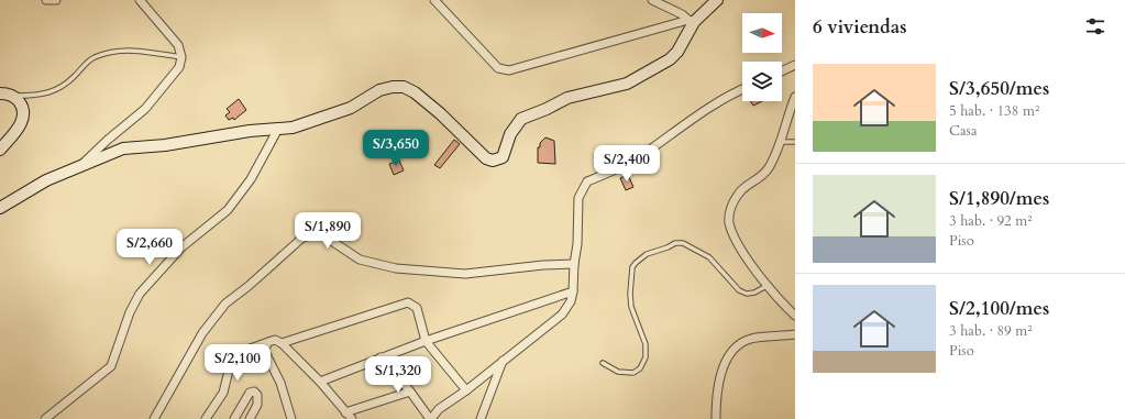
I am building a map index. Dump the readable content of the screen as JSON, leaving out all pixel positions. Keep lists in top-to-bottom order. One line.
{"north":"right","page":{"heading":"6 viviendas","list":[{"name":"S/3,650/mes","note":"5 hab. · 138 m² · Casa"},{"name":"S/1,890/mes","note":"3 hab. · 92 m² · Piso"},{"name":"S/2,100/mes","note":"3 hab. · 89 m² · Piso"}],"price":["S/3,650","S/2,400","S/1,890","S/2,660","S/2,100","S/1,320"]}}
